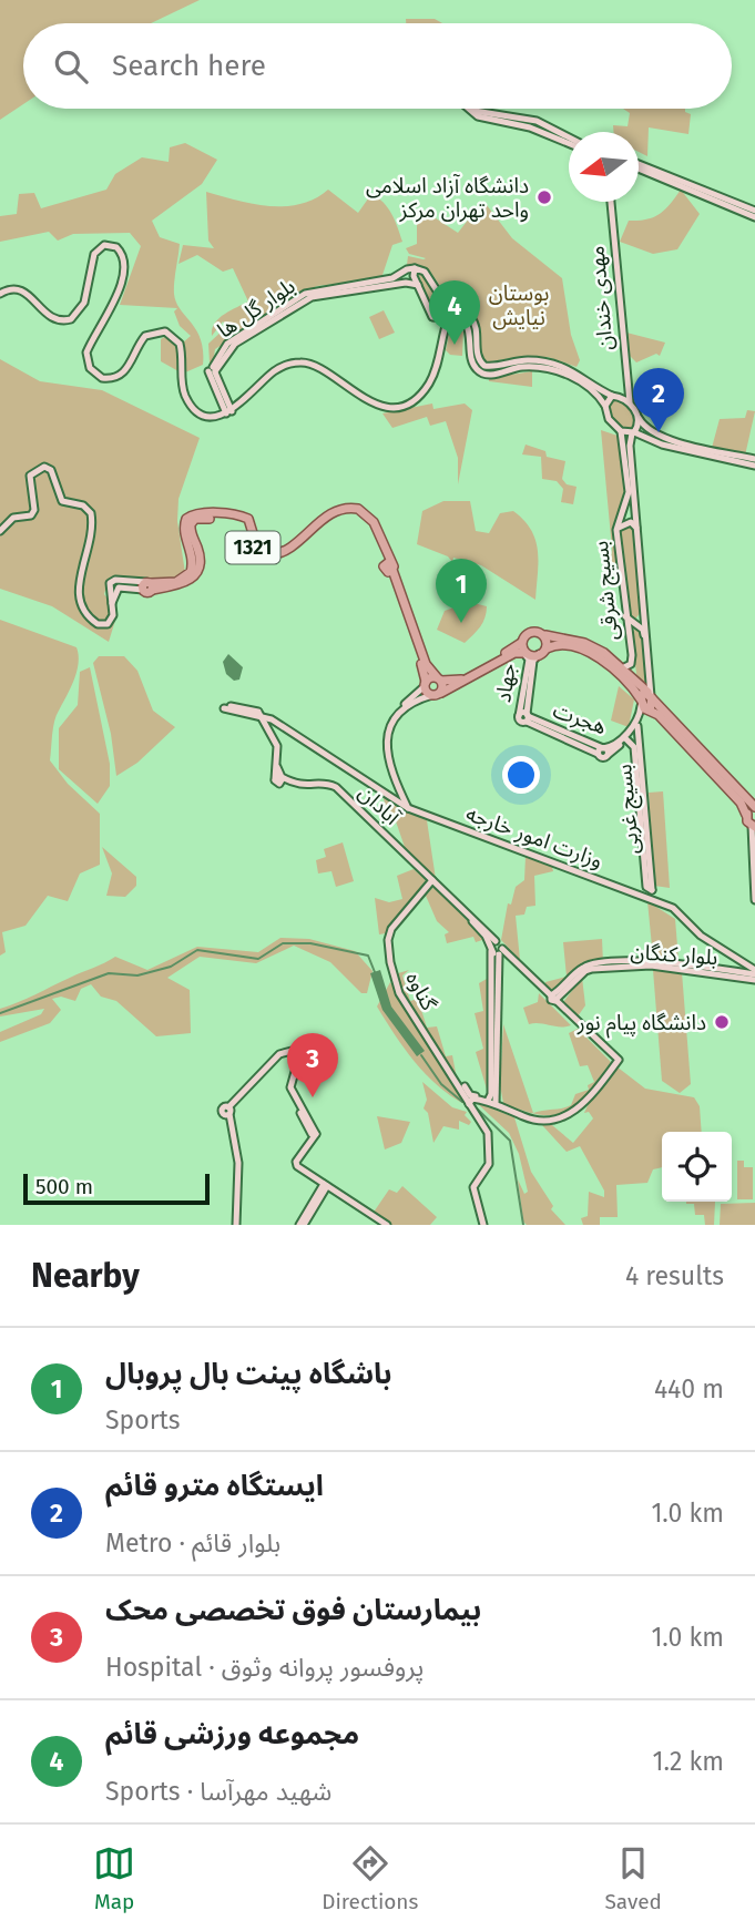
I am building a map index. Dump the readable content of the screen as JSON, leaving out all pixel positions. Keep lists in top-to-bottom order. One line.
{"streets":{"main road":["مهدی خندان","بلوار گل ها","1321","بسیج شرقی","جهاد","هجرت","آبادان","بسیج غربی","وزارت امور خارجه","بلوار کنگان","گناوه"]},"crossings":[["مهدی خندان","بسیج شرقی"],["بسیج شرقی","جهاد"],["بسیج شرقی","هجرت"],["جهاد","هجرت"],["هجرت","بسیج غربی"],["آبادان","وزارت امور خارجه"],["آبادان","گناوه"],["وزارت امور خارجه","بلوار کنگان"]],"parks":["بوستان نیایش"],"places":["دانشگاه آزاد اسلامی واحد تهران مرکز","دانشگاه پیام نور"],"scale_bar":"500 m","north":"left","page":{"search":"Search here","pins":["4","2","1","3"],"scale":"500 m","heading":["Nearby","4 results"],"list":[{"mark":"1","name":"باشگاه پینت بال پروبال","note":"Sports","value":"440 m"},{"mark":"2","name":"ایستگاه مترو قائم","note":"Metro · بلوار قائم","value":"1.0 km"},{"mark":"3","name":"بیمارستان فوق تخصصی محک","note":"Hospital · پروفسور پروانه وثوق","value":"1.0 km"},{"mark":"4","name":"مجموعه ورزشی قائم","note":"Sports · شهید مهرآسا","value":"1.2 km"}],"nav":["Map","Directions","Saved"]}}
